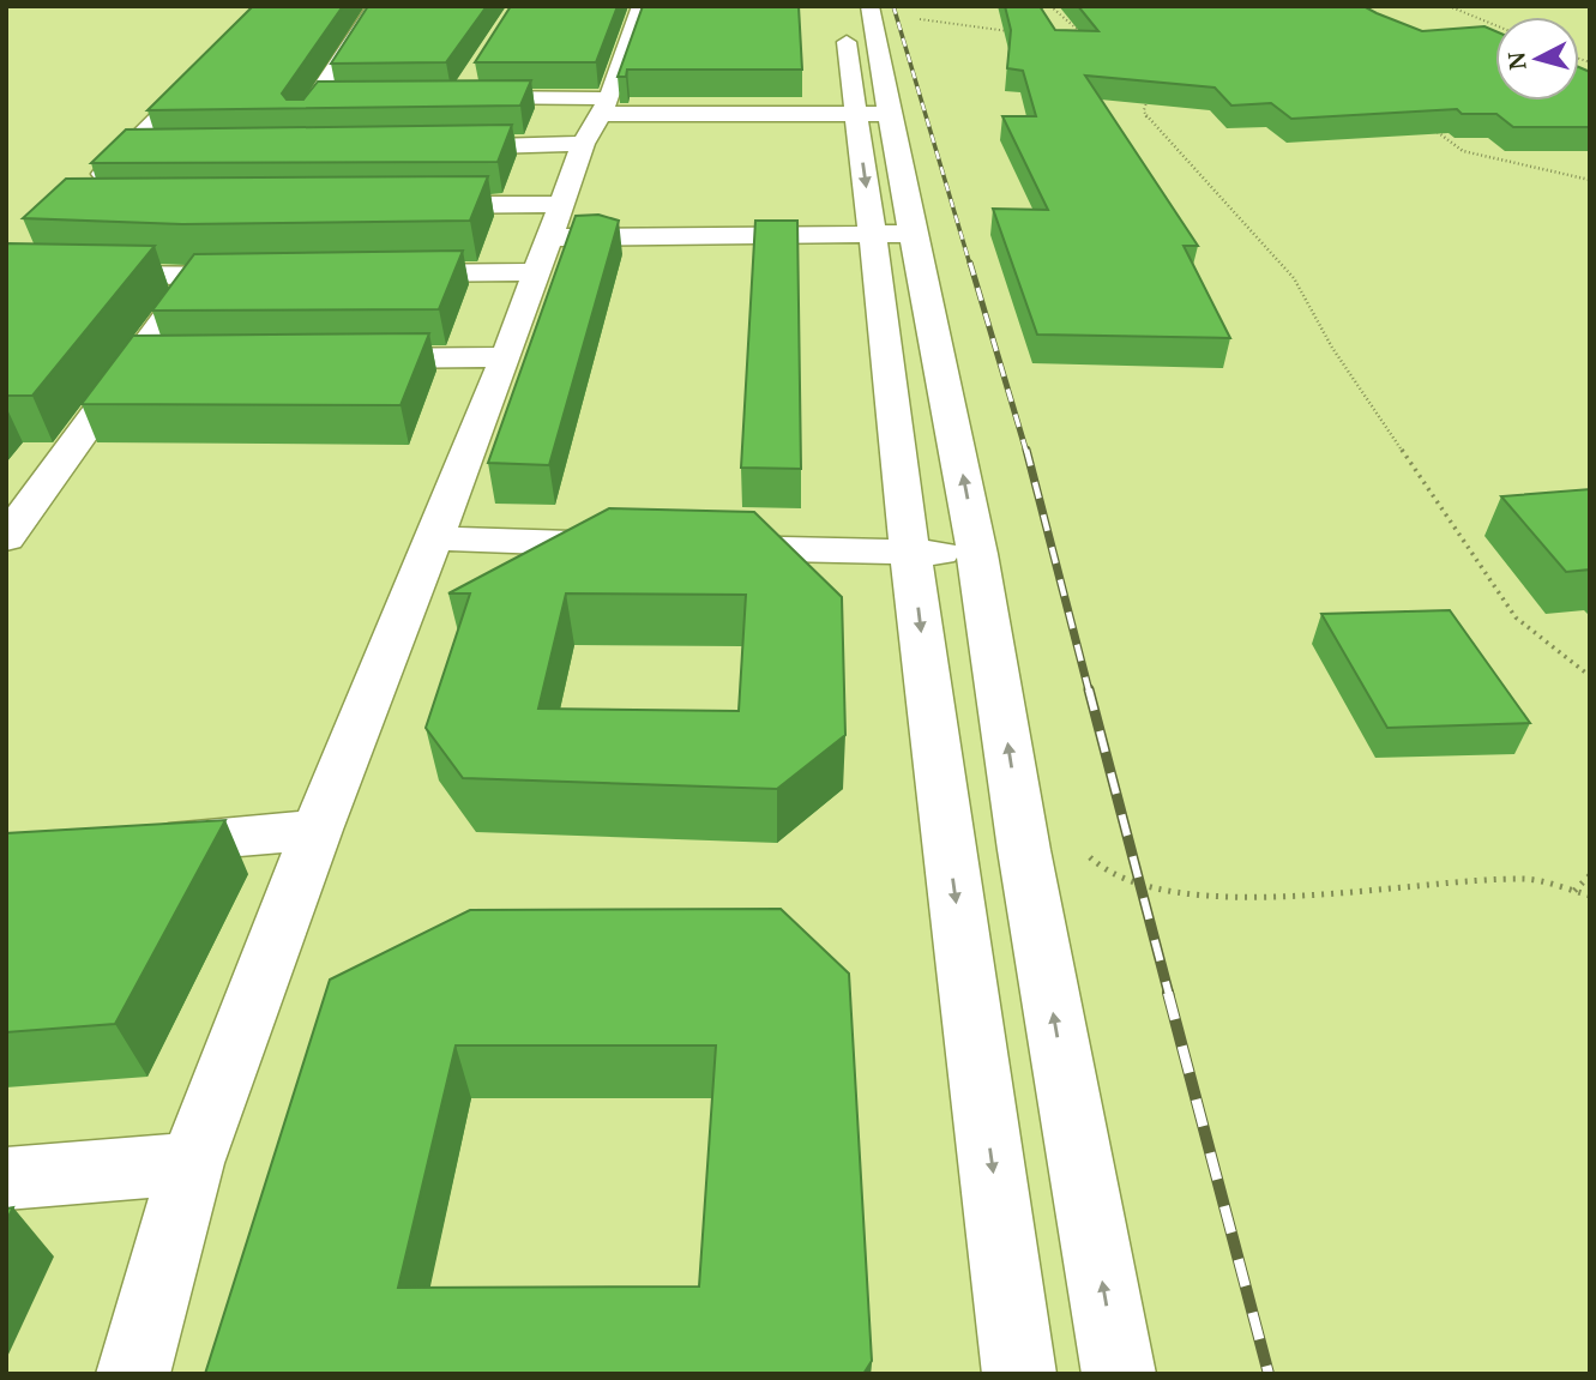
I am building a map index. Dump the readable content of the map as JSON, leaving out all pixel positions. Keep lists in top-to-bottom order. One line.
{"north":"left"}
